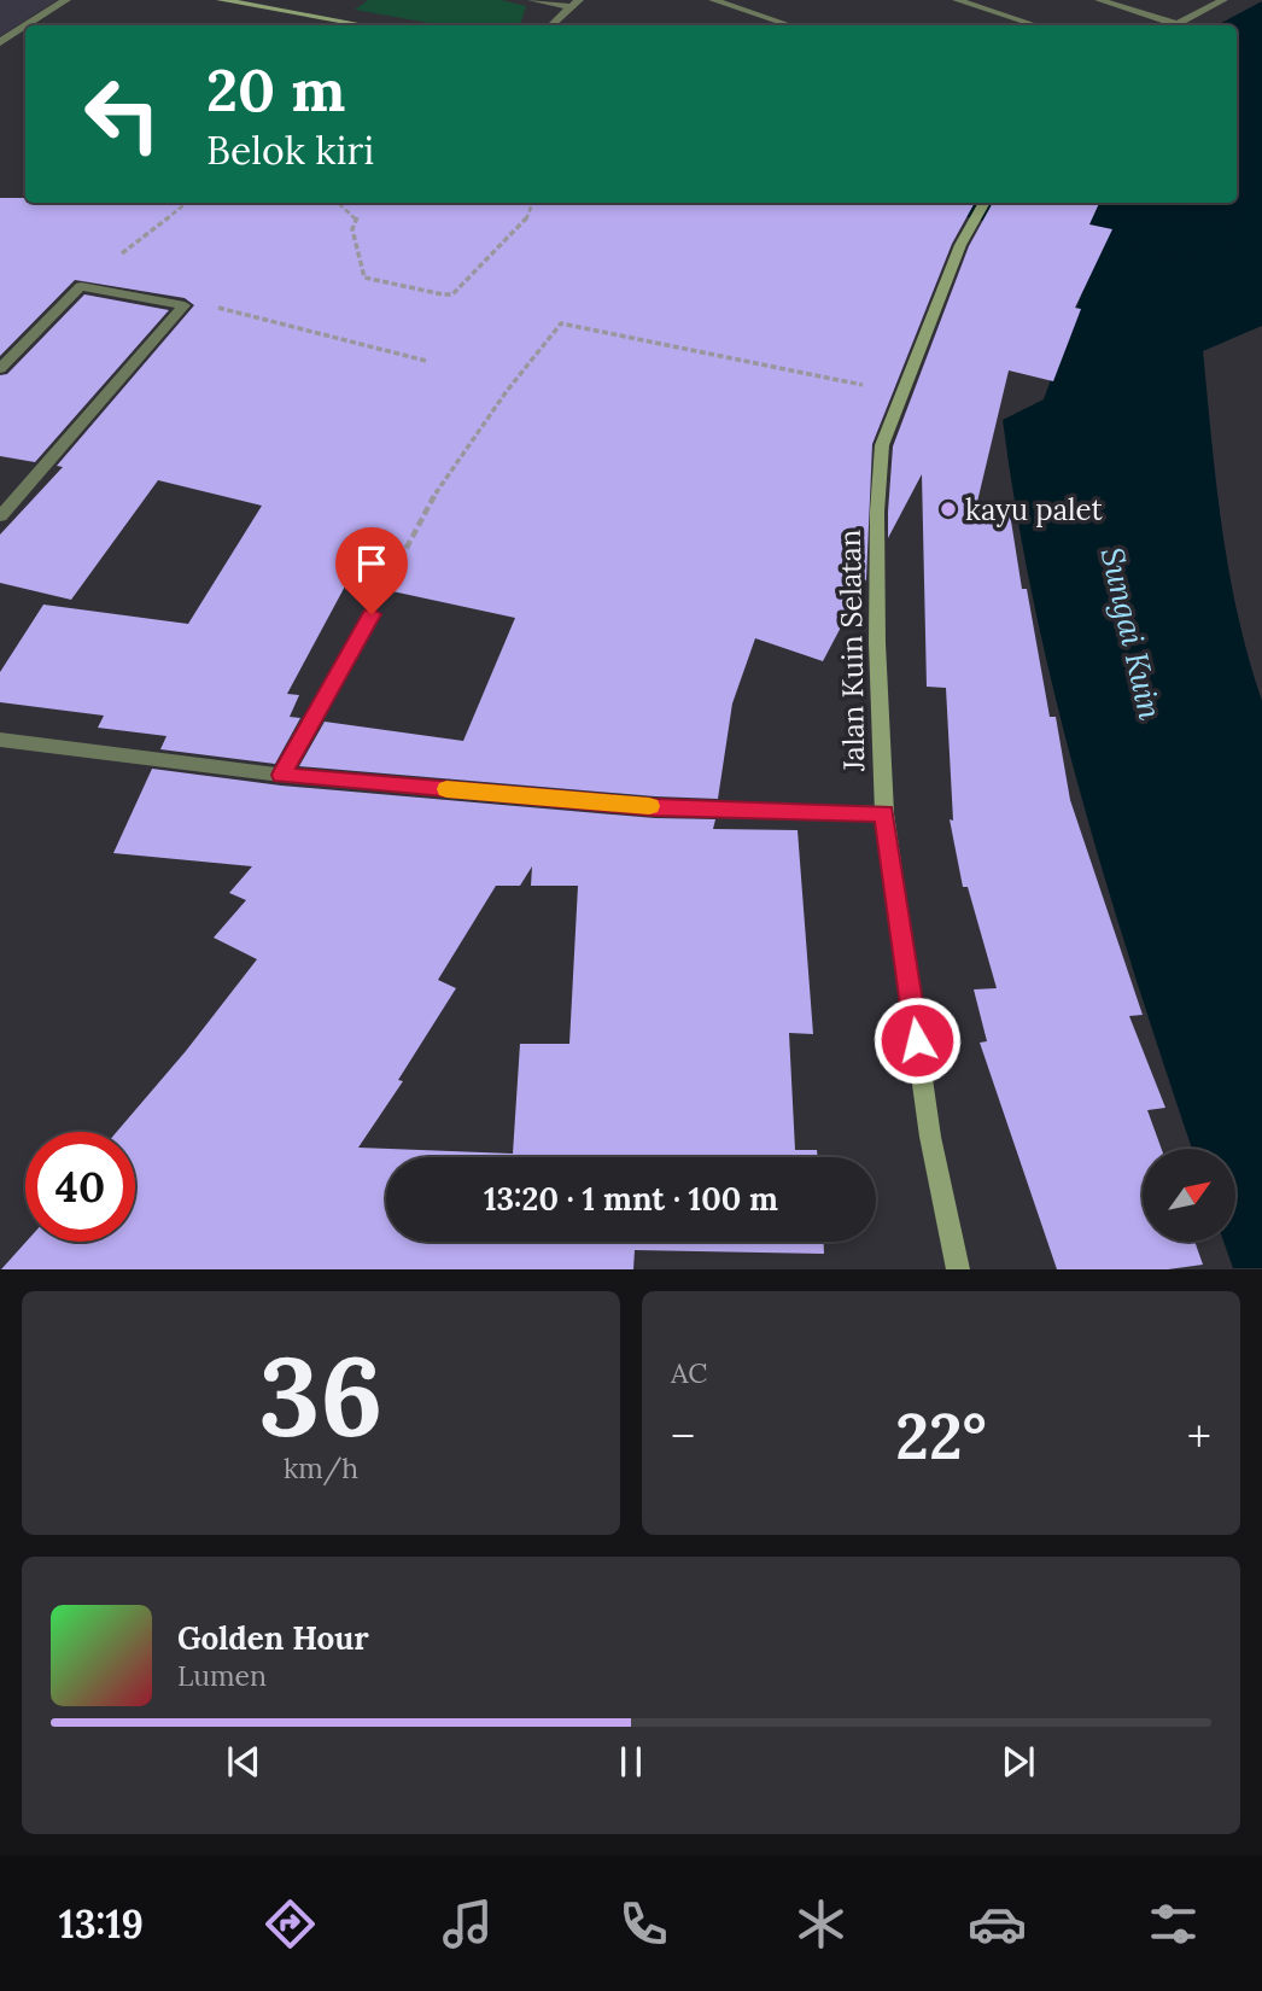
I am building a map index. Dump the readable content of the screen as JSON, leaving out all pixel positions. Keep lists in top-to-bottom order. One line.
{"streets":{"street":["Jalan Kuin Selatan"]},"water":["Sungai Kuin"],"places":["kayu palet"],"north":"top right","page":{"turn":["20 m","Belok kiri"],"limit":"40","trip":"13:20 · 1 mnt · 100 m","tile":[["36","km/h"],"AC"],"heat":["−","22°","+"],"song":["Golden Hour","Lumen"],"tabs":"13:19"}}
